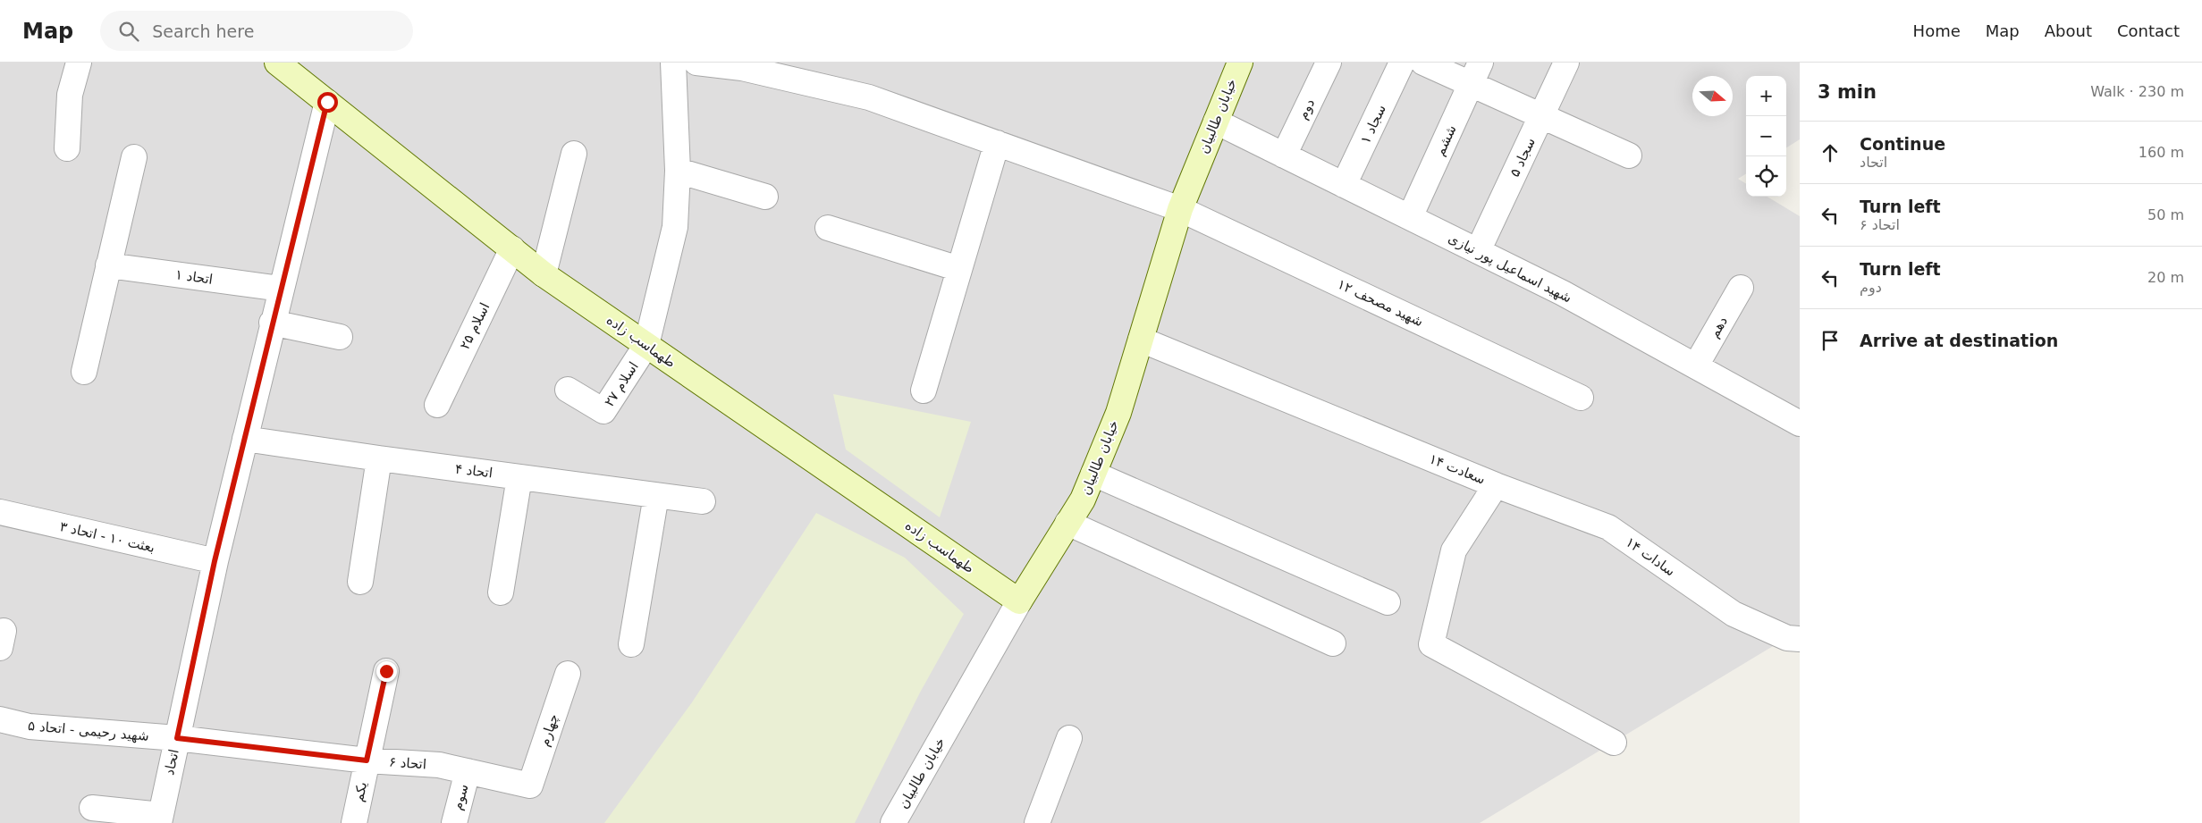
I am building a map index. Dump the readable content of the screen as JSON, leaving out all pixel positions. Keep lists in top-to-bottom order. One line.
{"streets":{"main road":["خیابان طالبیان","طهماسب زاده"],"street":["دوم","سجاد ۱","ششم","سجاد ۵","شهید اسماعیل پور نیازی","اتحاد ۱","شهید مصحف ۱۲","اسلام ۲۵","دهم","اسلام ۲۷","سعادت ۱۴","اتحاد ۴","بعثت ۱۰ - اتحاد ۳","سادات ۱۴","چهارم","شهید رحیمی - اتحاد ۵","اتحاد","اتحاد ۶","یکم","سوم"]},"crossings":[["دوم","شهید اسماعیل پور نیازی"],["خیابان طالبیان","شهید اسماعیل پور نیازی"],["خیابان طالبیان","شهید مصحف ۱۲"],["خیابان طالبیان","طهماسب زاده"],["خیابان طالبیان","سعادت ۱۴"],["سجاد ۱","شهید اسماعیل پور نیازی"],["ششم","شهید اسماعیل پور نیازی"],["سجاد ۵","شهید اسماعیل پور نیازی"],["شهید اسماعیل پور نیازی","دهم"],["اتحاد ۱","اتحاد"],["اسلام ۲۵","طهماسب زاده"],["طهماسب زاده","اسلام ۲۷"],["طهماسب زاده","اتحاد"],["سعادت ۱۴","سادات ۱۴"],["اتحاد ۴","اتحاد"],["بعثت ۱۰ - اتحاد ۳","اتحاد"],["چهارم","اتحاد ۶"],["شهید رحیمی - اتحاد ۵","اتحاد"],["شهید رحیمی - اتحاد ۵","اتحاد ۶"],["اتحاد","اتحاد ۶"],["اتحاد ۶","یکم"],["اتحاد ۶","سوم"]],"north":"right","page":{"header":"Map","search":"Search here","nav":["Home","Map","About","Contact"],"heading":["3 min","Walk · 230 m"],"map_buttons":["+","−"],"list":[["Continue","اتحاد","160 m"],["Turn left","اتحاد ۶","50 m"],["Turn left","دوم","20 m"],"Arrive at destination"]}}
